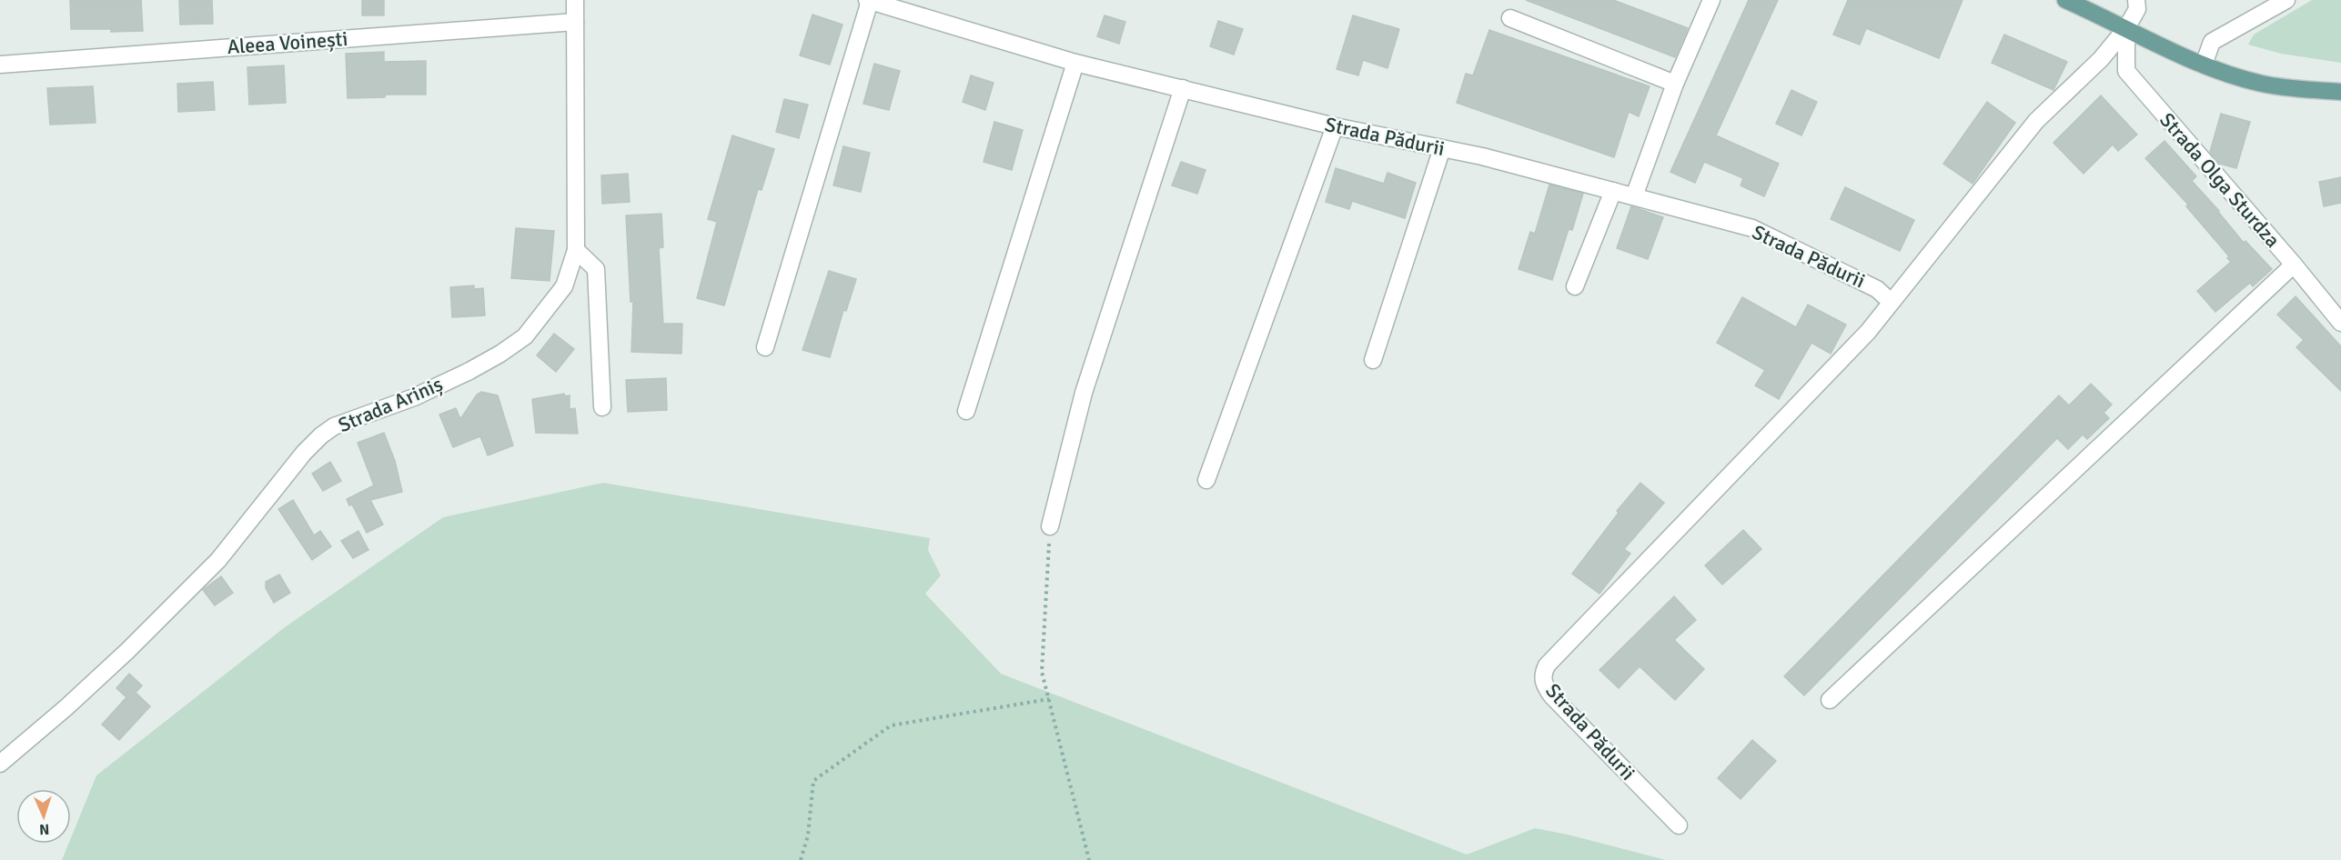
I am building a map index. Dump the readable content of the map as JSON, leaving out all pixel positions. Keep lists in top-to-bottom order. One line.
{"streets":{"street":["Aleea Voinești","Strada Pădurii","Strada Olga Sturdza","Strada Ariniș"]},"crossings":[["Aleea Voinești","Strada Ariniș"],["Strada Pădurii","Strada Olga Sturdza"]],"north":"bottom"}
